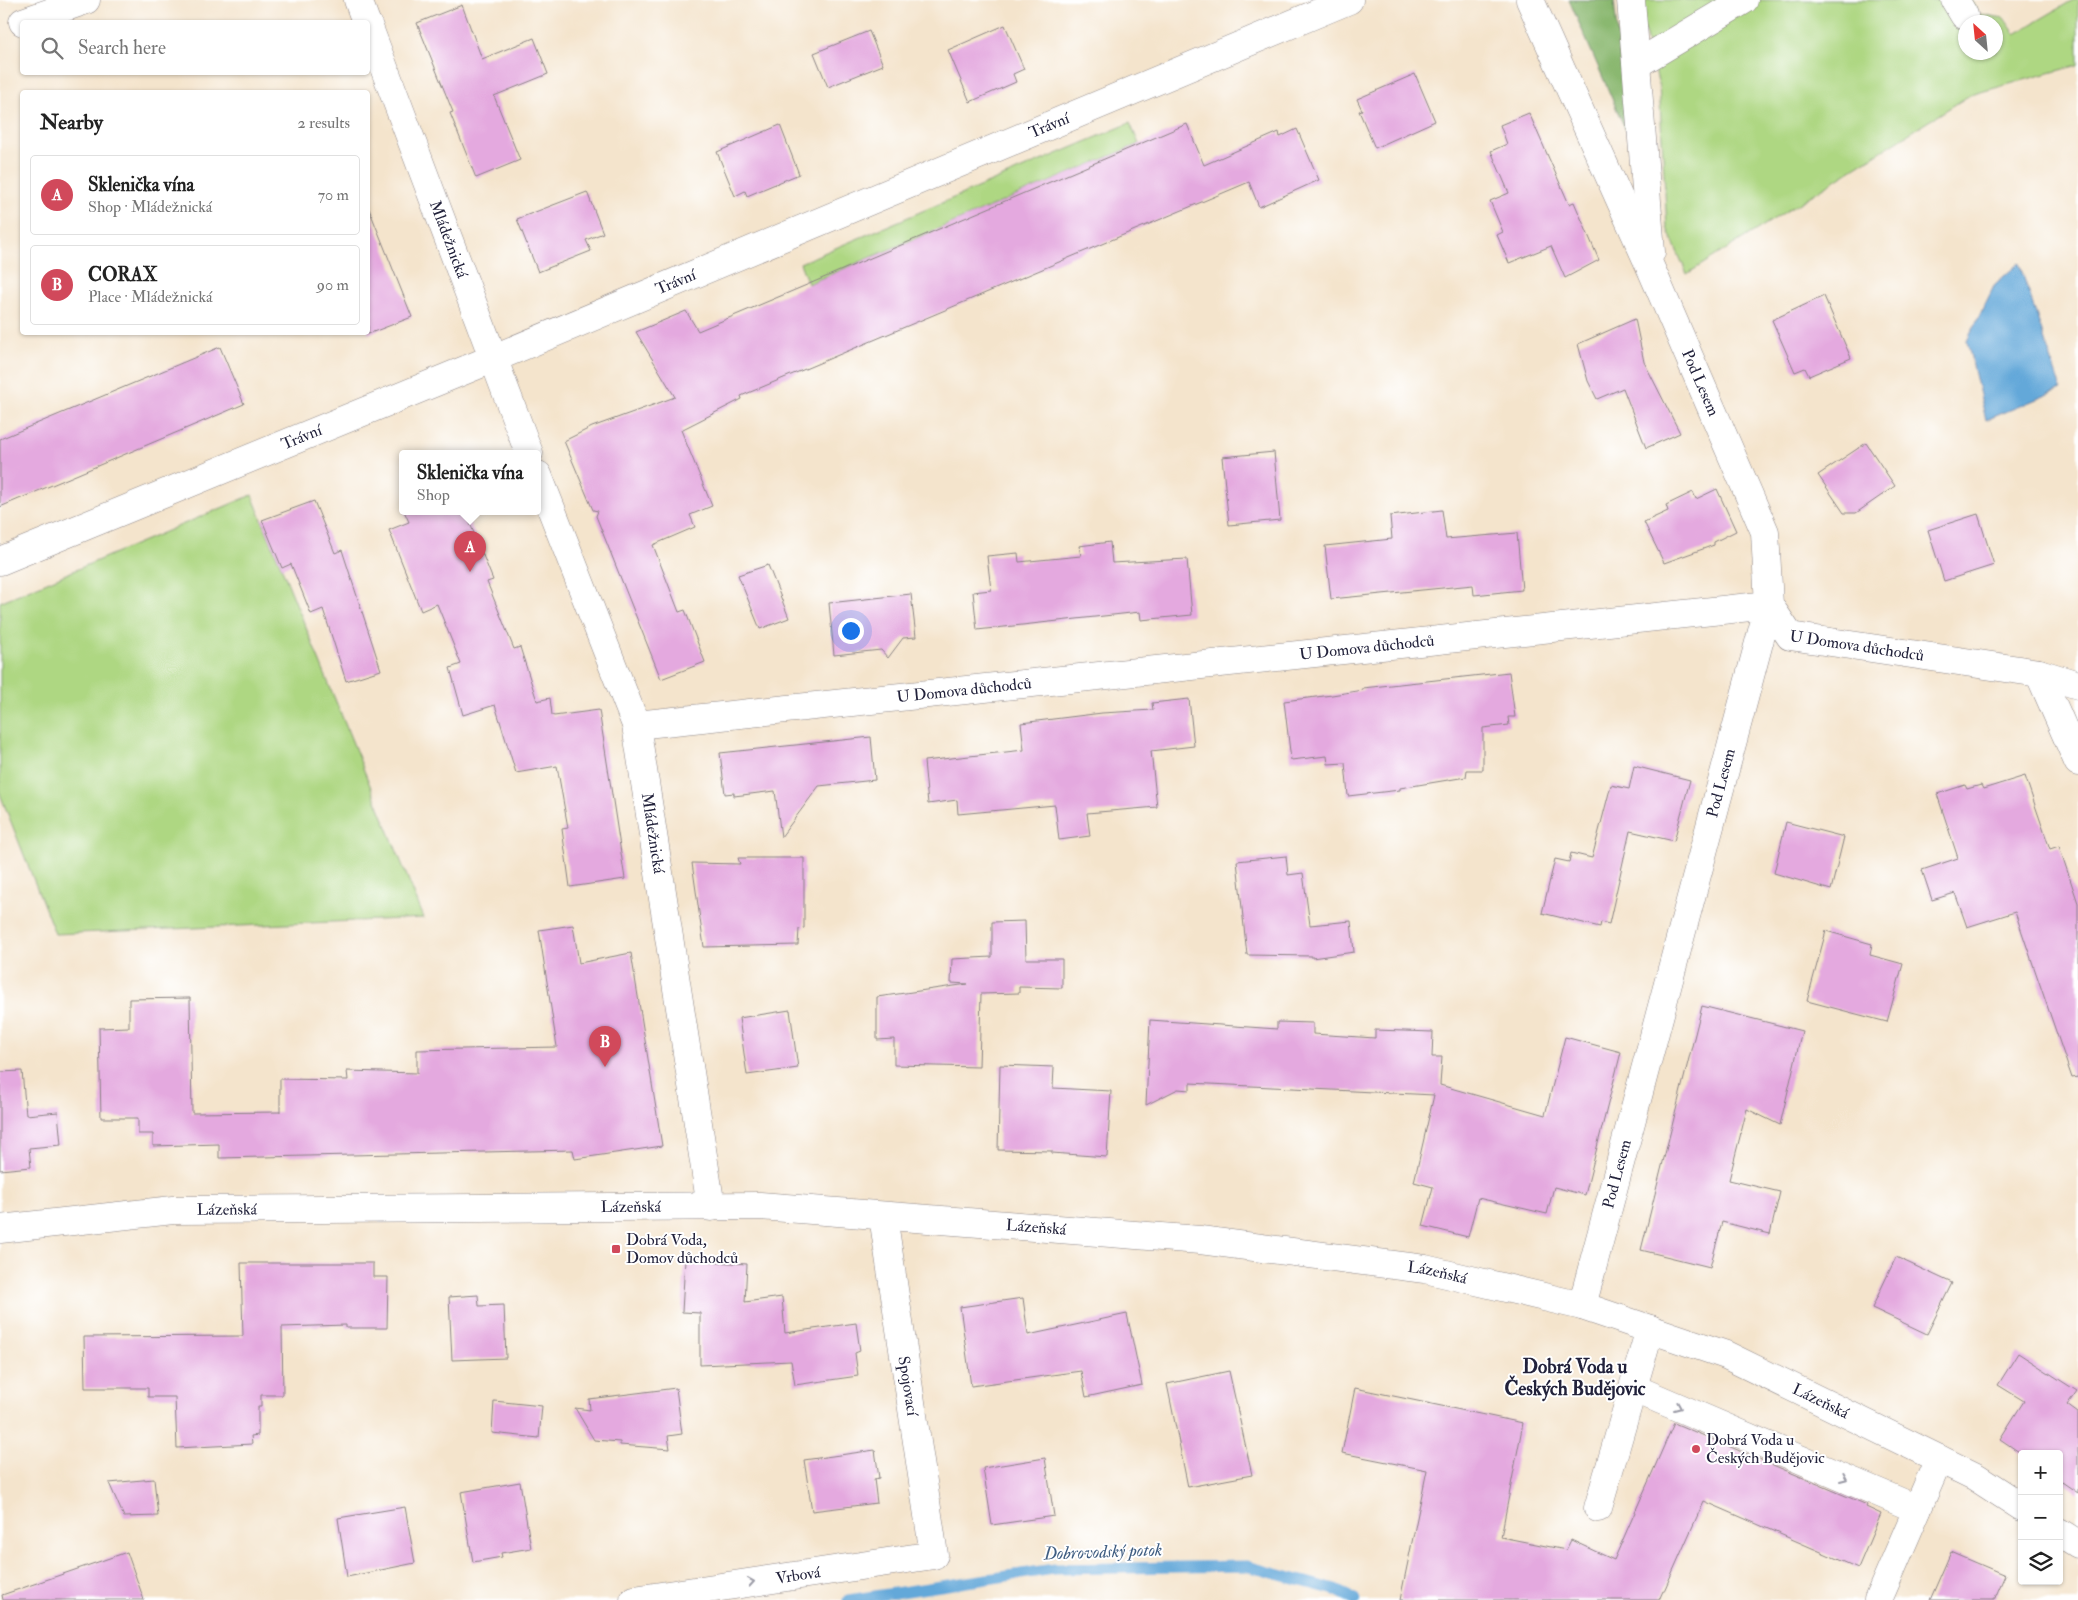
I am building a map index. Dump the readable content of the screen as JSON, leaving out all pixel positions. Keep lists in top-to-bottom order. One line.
{"streets":{"street":["Trávní","Mládežnická","Pod Lesem","U Domova důchodců","Lázeňská","Spojovací","Vrbová"]},"crossings":[["Trávní","Mládežnická"],["Mládežnická","U Domova důchodců"],["Mládežnická","Lázeňská"],["Pod Lesem","U Domova důchodců"],["Pod Lesem","Lázeňská"],["Lázeňská","Spojovací"],["Spojovací","Vrbová"]],"one_way":["Vrbová"],"districts":["Dobrá Voda u Českých Budějovic"],"water":["Dobrovodský potok"],"places":{"transit":["Dobrá Voda, Domov důchodců"],"other":["Dobrá Voda u Českých Budějovic"]},"north":"top left","page":{"search":"Search here","heading":["Nearby","2 results"],"list":[{"mark":"A","name":"Sklenička vína","note":"Shop · Mládežnická","value":"70 m"},{"mark":"B","name":"CORAX","note":"Place · Mládežnická","value":"90 m"}],"popup":["Sklenička vína","Shop"],"pins":["A","B"],"map_buttons":["+","−"]}}
